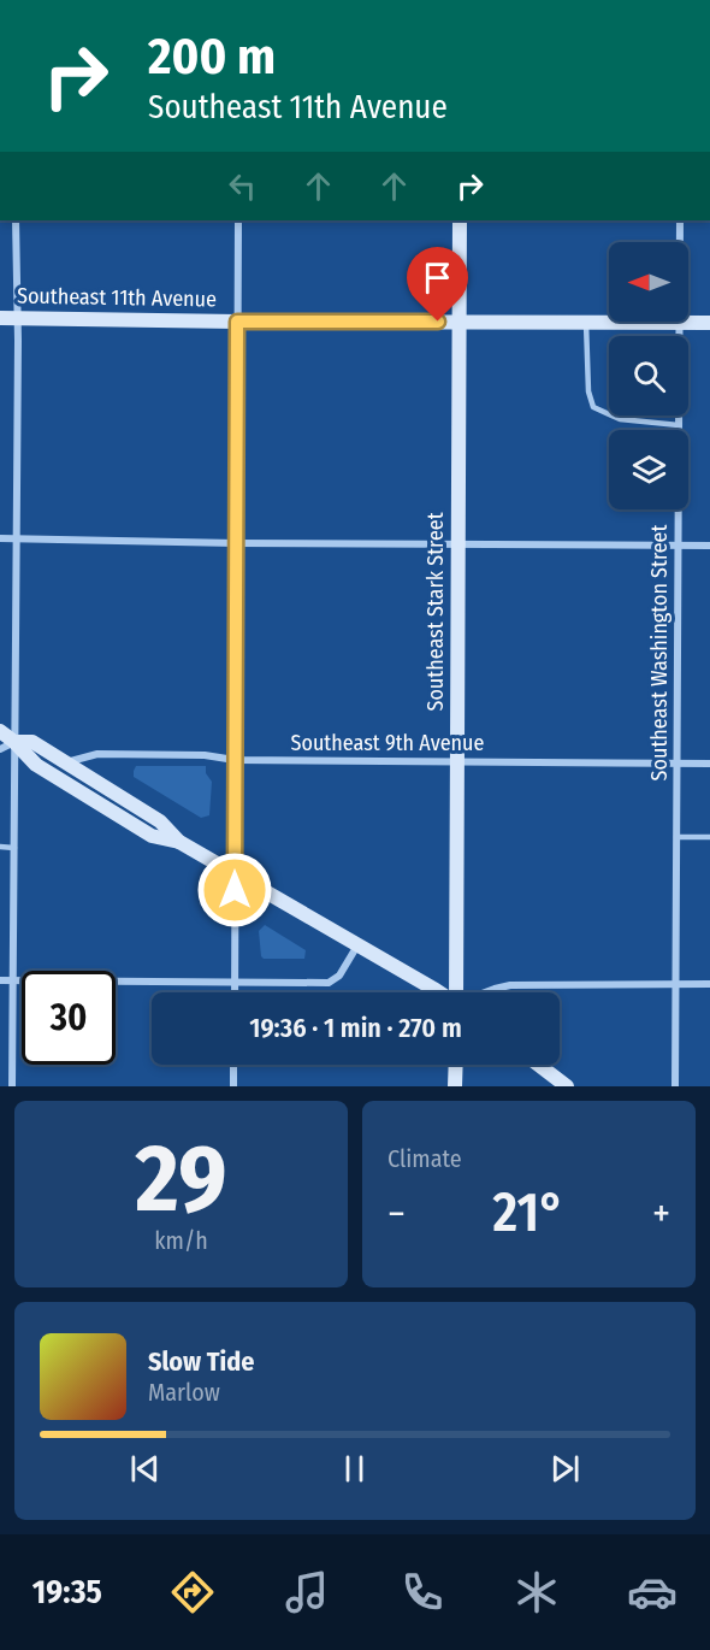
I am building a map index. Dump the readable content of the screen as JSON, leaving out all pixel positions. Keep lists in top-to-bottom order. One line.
{"streets":{"street":["Southeast 11th Avenue","Southeast Stark Street","Southeast Washington Street","Southeast 9th Avenue"]},"crossings":[["Southeast 11th Avenue","Southeast Stark Street"],["Southeast 11th Avenue","Southeast Washington Street"],["Southeast Stark Street","Southeast 9th Avenue"],["Southeast Washington Street","Southeast 9th Avenue"]],"north":"left","page":{"turn":["200 m","Southeast 11th Avenue"],"limit":"30","trip":"19:36 · 1 min · 270 m","tile":[["29","km/h"],"Climate"],"heat":["−","21°","+"],"song":["Slow Tide","Marlow"],"tabs":"19:35"}}
